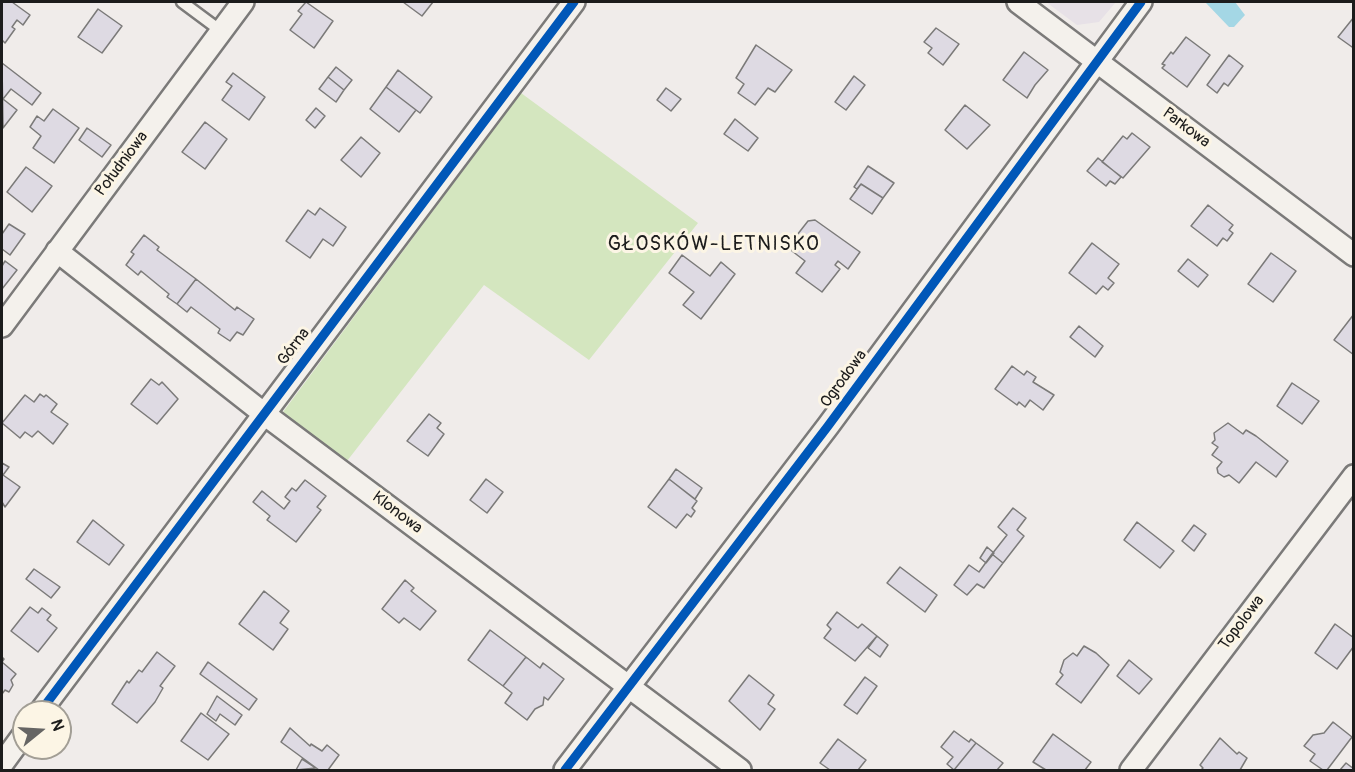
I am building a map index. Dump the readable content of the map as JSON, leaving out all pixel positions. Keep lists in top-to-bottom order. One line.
{"streets":{"street":["Parkowa","Południowa","Górna","Ogrodowa","Klonowa","Topolowa"]},"crossings":[["Parkowa","Ogrodowa"],["Południowa","Klonowa"],["Górna","Klonowa"],["Ogrodowa","Klonowa"]],"districts":["GŁOSKÓW-LETNISKO"],"north":"right"}
